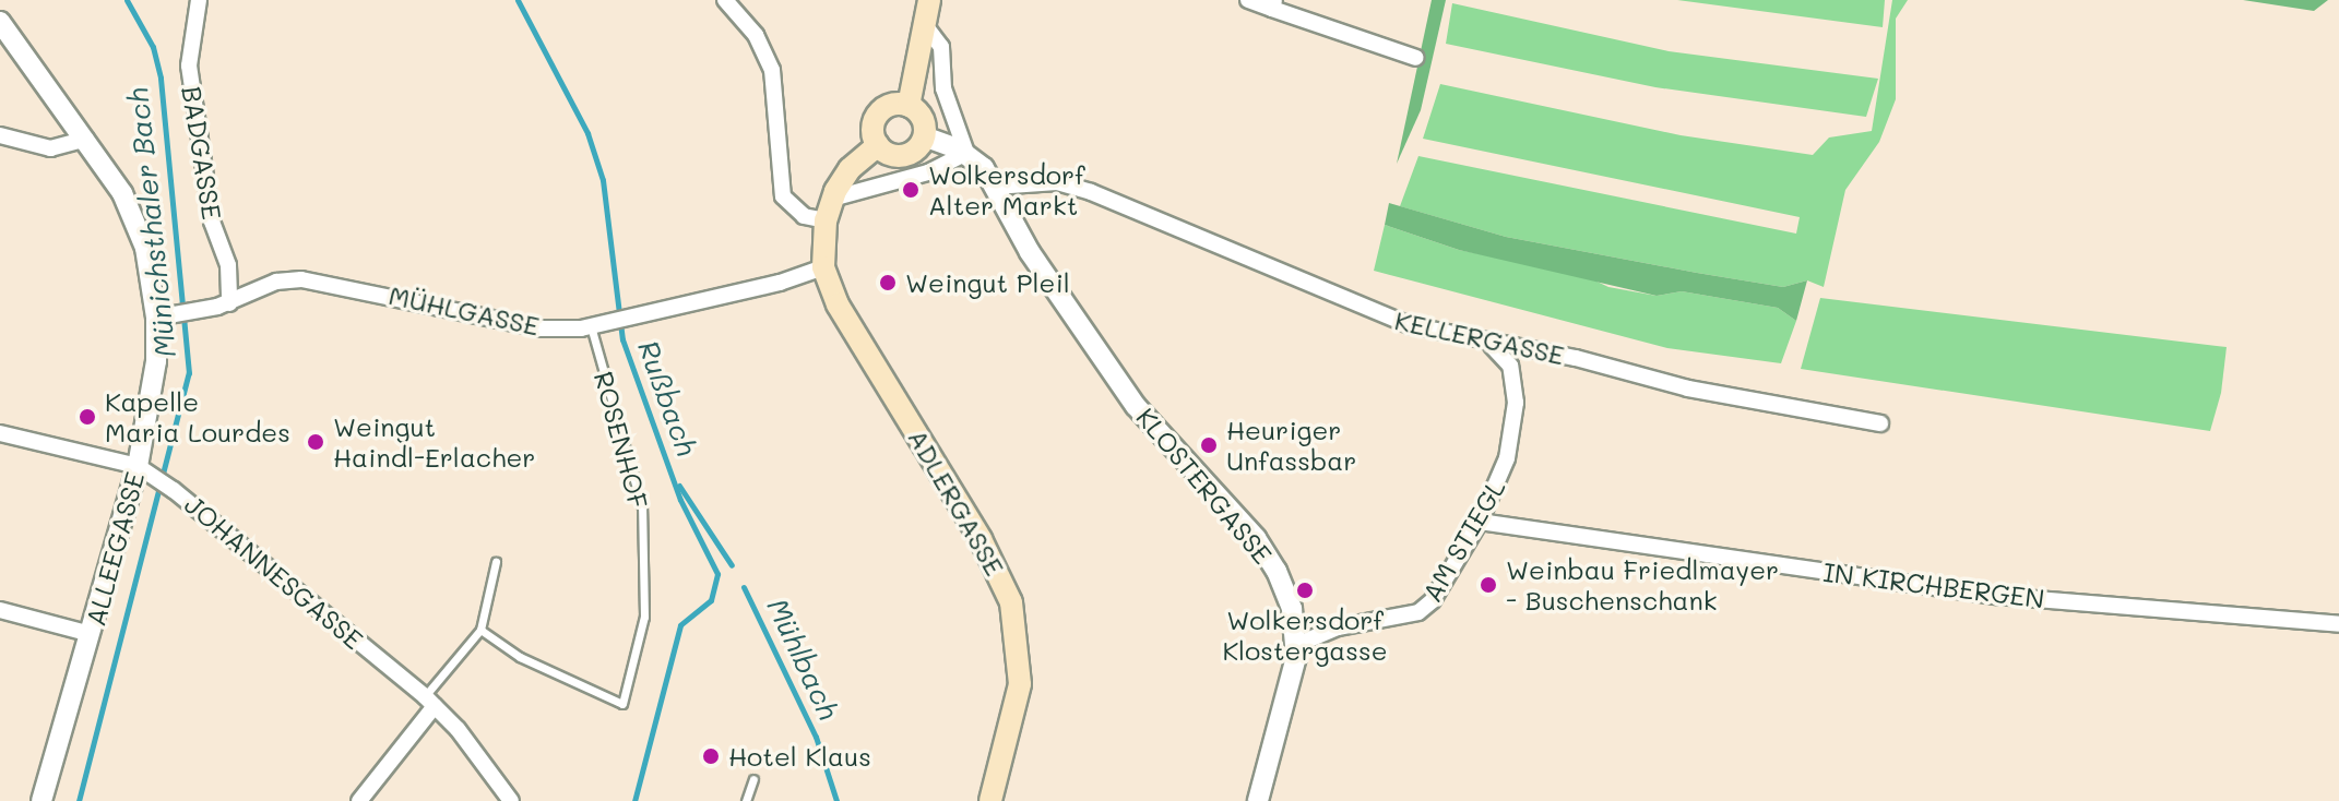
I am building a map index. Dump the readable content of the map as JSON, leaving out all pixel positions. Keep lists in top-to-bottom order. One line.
{"streets":{"main road":["ADLERGASSE"],"street":["BADGASSE","MÜHLGASSE","KELLERGASSE","KLOSTERGASSE","AM STIEGL","ALLEEGASSE","JOHANNESGASSE","IN KIRCHBERGEN"],"lane":["ROSENHOF"]},"crossings":[["BADGASSE","MÜHLGASSE"],["MÜHLGASSE","ROSENHOF"],["MÜHLGASSE","ADLERGASSE"],["MÜHLGASSE","ALLEEGASSE"],["KELLERGASSE","KLOSTERGASSE"],["KELLERGASSE","AM STIEGL"],["KLOSTERGASSE","ADLERGASSE"],["KLOSTERGASSE","AM STIEGL"],["AM STIEGL","IN KIRCHBERGEN"],["ALLEEGASSE","JOHANNESGASSE"]],"water":["Münichsthaler Bach","Rußbach","Mühlbach"],"places":["Wolkersdorf Alter Markt","Weingut Pleil","Kapelle Maria Lourdes","Weingut Haindl-Erlacher","Heuriger Unfassbar","Weinbau Friedlmayer - Buschenschank","Wolkersdorf Klostergasse","Hotel Klaus"]}
